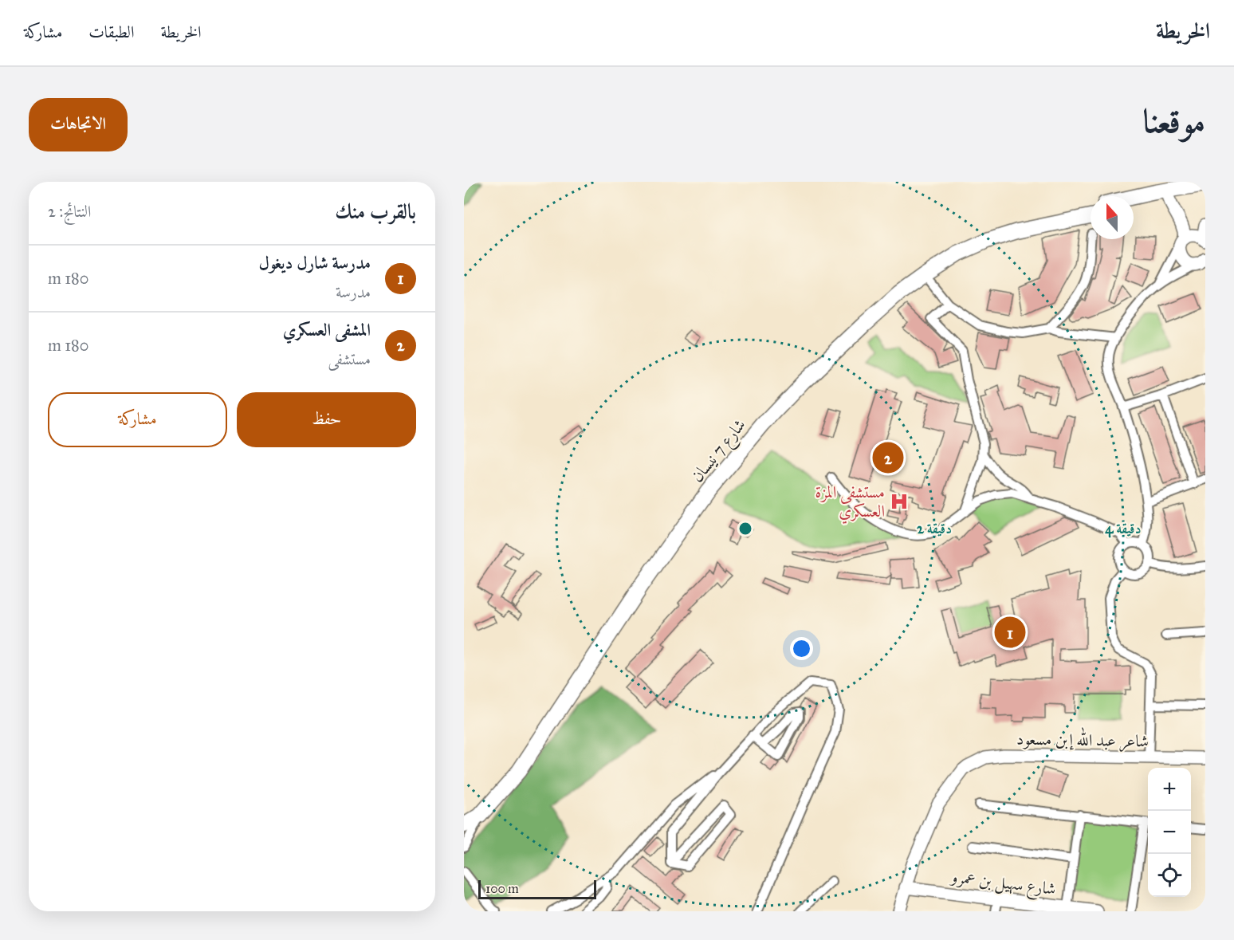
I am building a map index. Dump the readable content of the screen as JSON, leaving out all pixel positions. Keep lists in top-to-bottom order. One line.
{"streets":{"main road":["شارع 7 نيسان"],"street":["شاعر عبد الله إبن مسعود","شارع سهيل بن عمرو"]},"crossings":[["شاعر عبد الله إبن مسعود","شارع سهيل بن عمرو"]],"places":{"hospital":["مستشفى المزة العسكري"]},"scale_bar":"100 m","north":"top","page":{"header":"الخريطة","nav":["الخريطة","الطبقات","مشاركة"],"title":"موقعنا","buttons":["الاتجاهات",["حفظ","مشاركة"]],"heading":["بالقرب منك","النتائج: 2"],"list":[{"mark":"1","name":"مدرسة شارل ديغول","note":"مدرسة","value":"180 m"},{"mark":"2","name":"المشفى العسكري","note":"مستشفى","value":"180 m"}],"pins":["2","1"],"map_buttons":["+","−"],"scale":"100 m"},"rings":["2 دقيقة","4 دقيقة"]}
